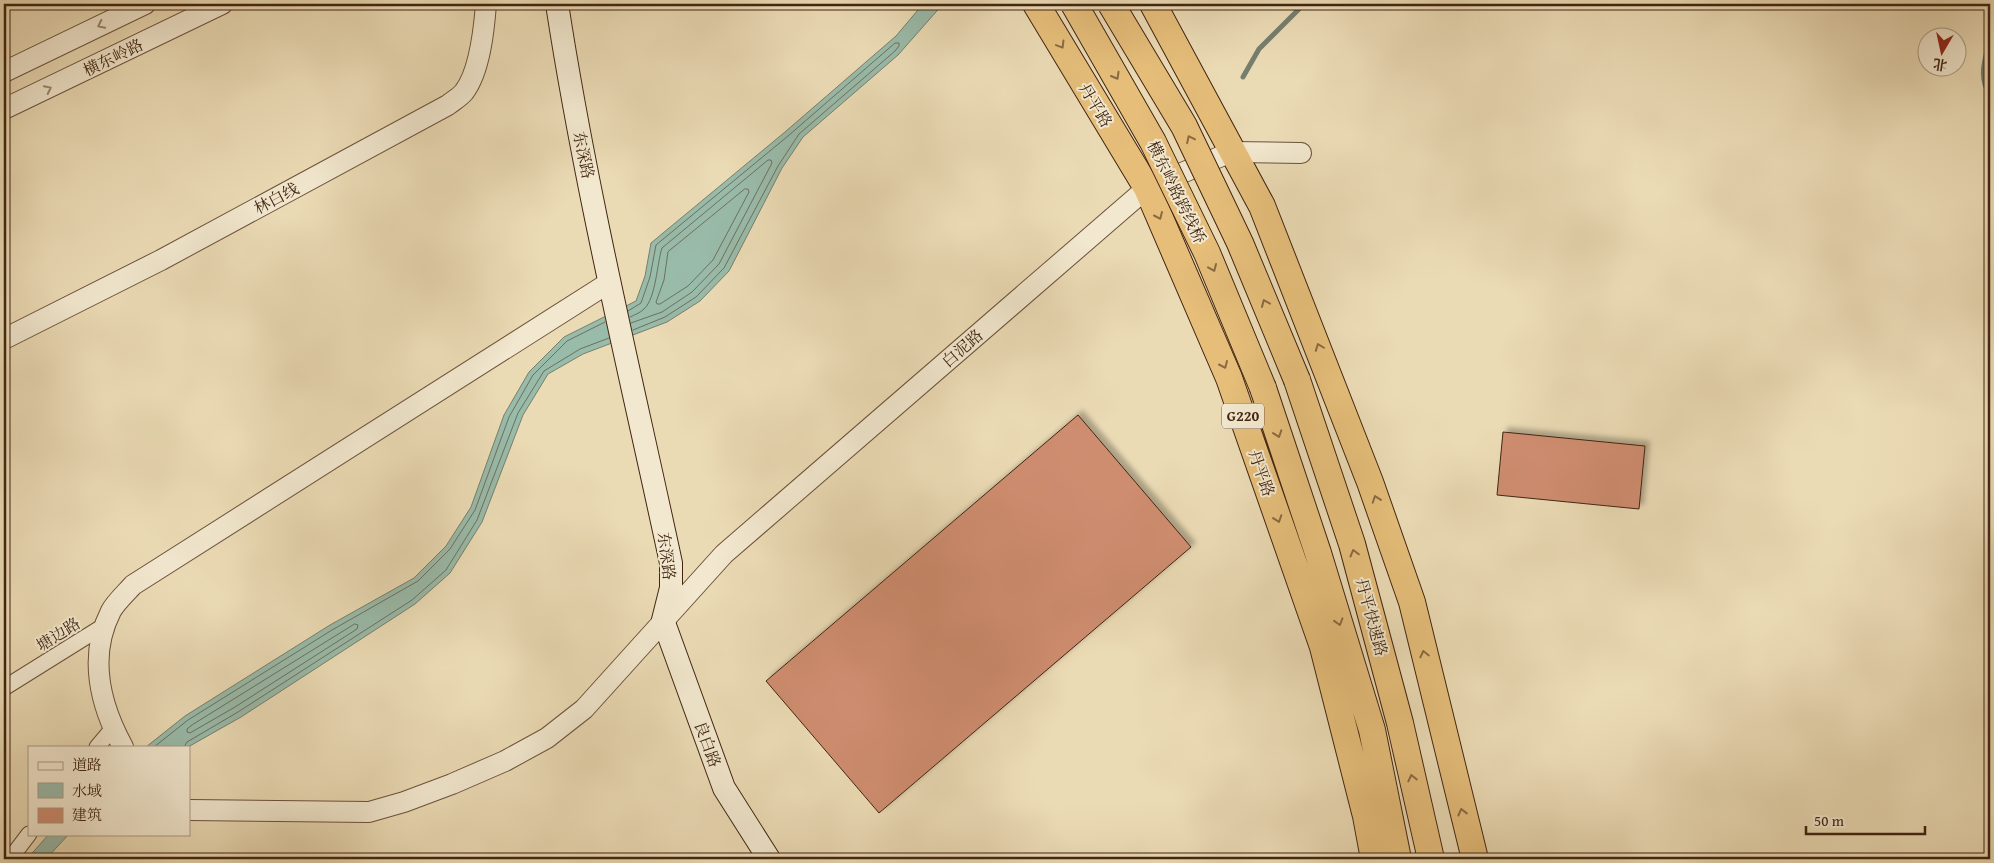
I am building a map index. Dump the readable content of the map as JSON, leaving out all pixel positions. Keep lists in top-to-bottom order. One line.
{"streets":{"highway":["丹平路","横东岭路跨线桥","G220","丹平快速路"],"main road":["东深路","良白路"],"street":["横东岭路","林白线","白泥路","塘边路"]},"crossings":[["丹平路","白泥路"],["东深路","白泥路"],["东深路","良白路"],["横东岭路跨线桥","丹平快速路"],["白泥路","良白路"]],"legend":["道路","水域","建筑"],"scale_bar":"50 m","north":"bottom"}
